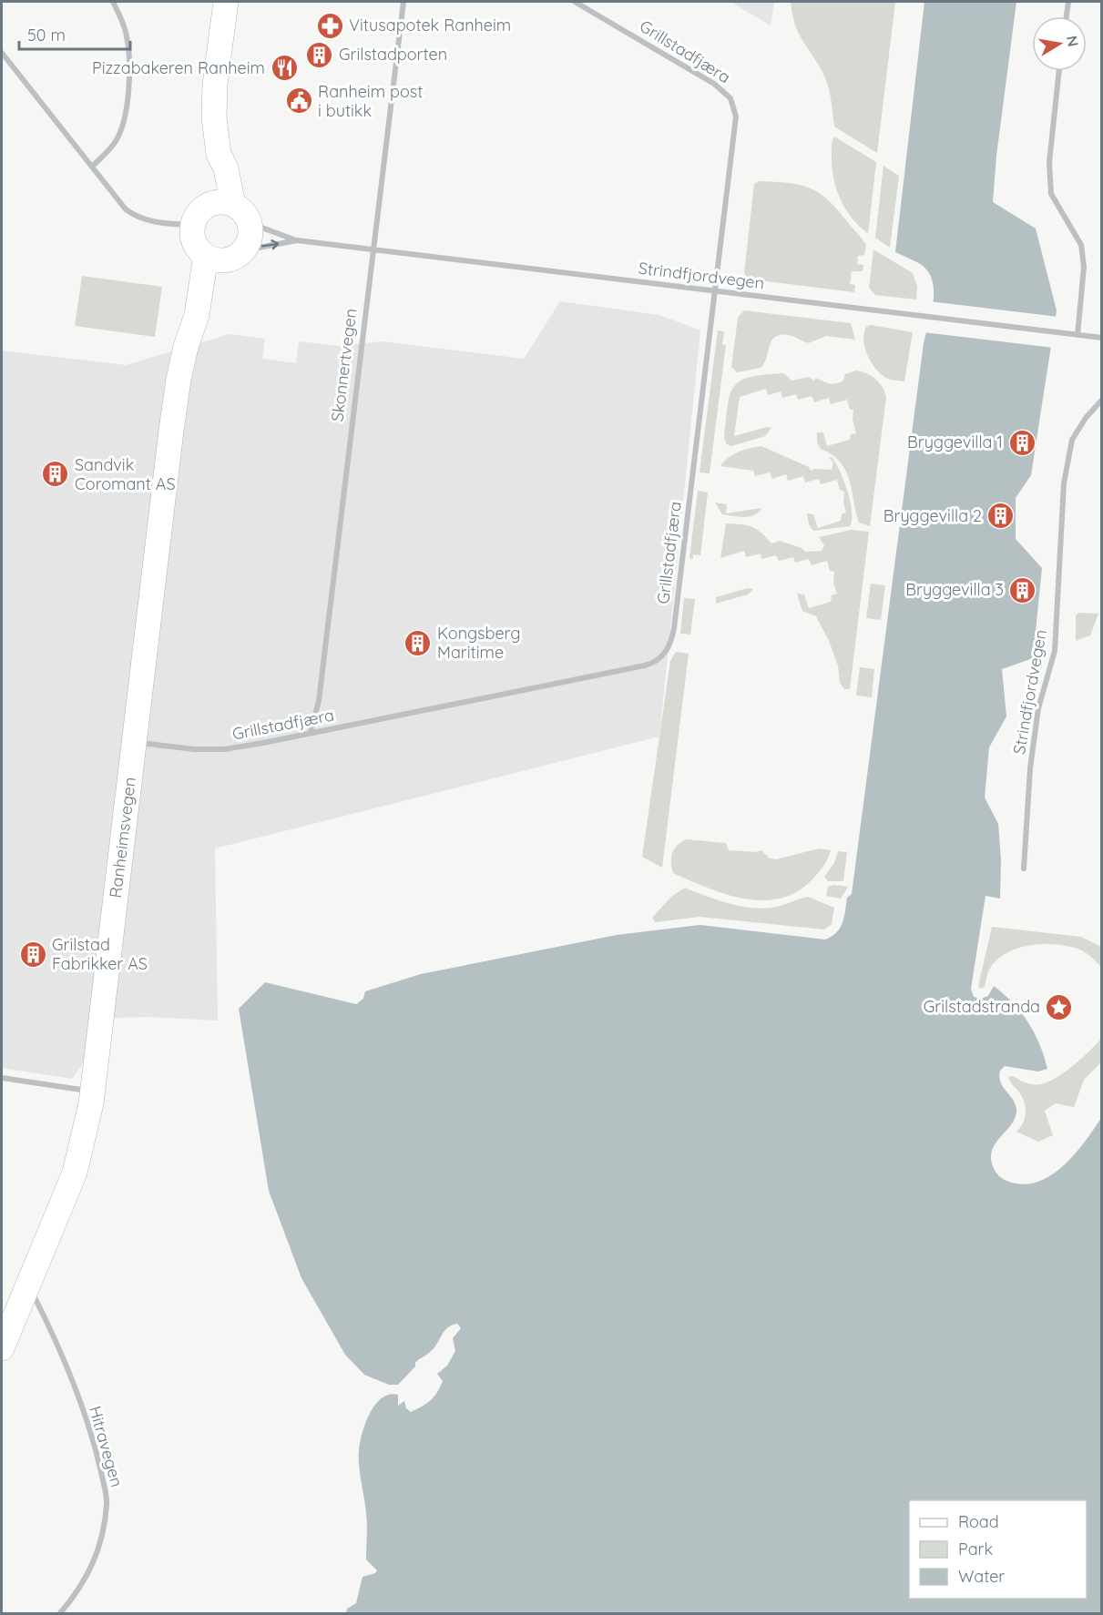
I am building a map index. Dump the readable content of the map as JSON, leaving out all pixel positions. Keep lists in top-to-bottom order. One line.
{"streets":{"street":["Grillstadfjæra","Strindfjordvegen","Skonnertvegen","Ranheimsvegen","Hitravegen"]},"crossings":[["Grillstadfjæra","Strindfjordvegen"],["Grillstadfjæra","Skonnertvegen"],["Grillstadfjæra","Ranheimsvegen"],["Strindfjordvegen","Skonnertvegen"],["Strindfjordvegen","Ranheimsvegen"],["Ranheimsvegen","Hitravegen"]],"places":{"pharmacy":["Vitusapotek Ranheim"],"building":["Grilstadporten","Bryggevilla 1","Sandvik Coromant AS","Bryggevilla 2","Bryggevilla 3","Kongsberg Maritime","Grilstad Fabrikker AS"],"restaurant":["Pizzabakeren Ranheim"],"public building":["Ranheim post i butikk"],"place":["Grilstadstranda"]},"legend":["Road","Park","Water"],"scale_bar":"50 m","north":"right"}
